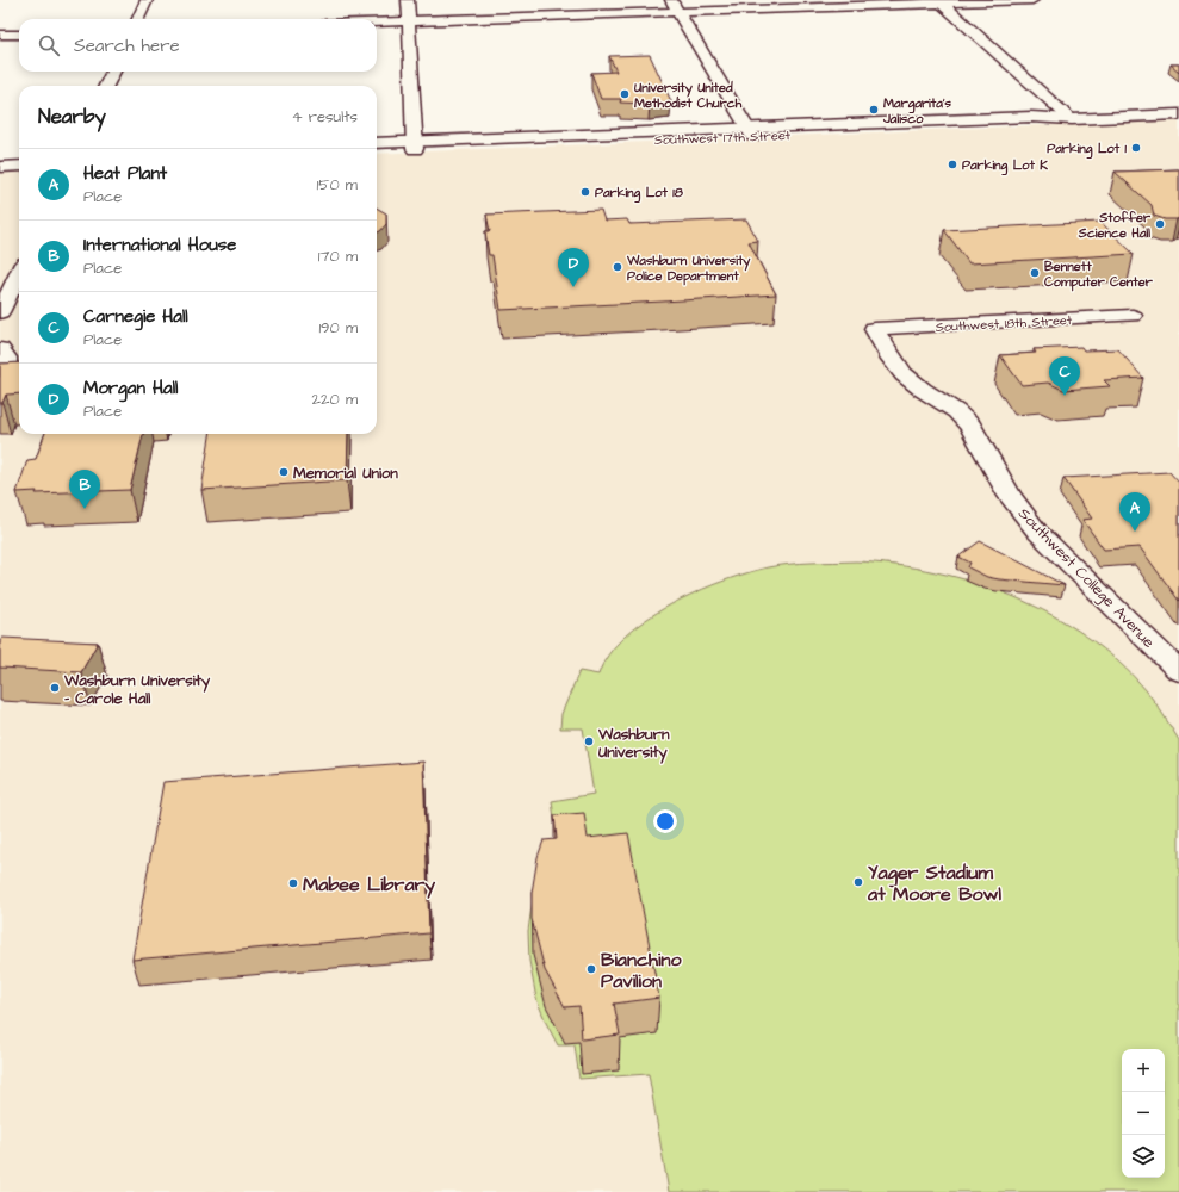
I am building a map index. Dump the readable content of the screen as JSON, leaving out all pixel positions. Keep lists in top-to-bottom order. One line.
{"streets":{"street":["Southwest 17th Street","Southwest 18th Street","Southwest College Avenue"]},"crossings":[["Southwest 18th Street","Southwest College Avenue"]],"places":["University United Methodist Church","Margarita's Jalisco","Parking Lot 1","Parking Lot K","Parking Lot 18","Stoffer Science Hall","Washburn University Police Department","Bennett Computer Center","Memorial Union","Washburn University - Carole Hall","Washburn University","Yager Stadium at Moore Bowl","Mabee Library","Bianchino Pavilion"],"page":{"search":"Search here","heading":["Nearby","4 results"],"list":[{"mark":"A","name":"Heat Plant","note":"Place","value":"150 m"},{"mark":"B","name":"International House","note":"Place","value":"170 m"},{"mark":"C","name":"Carnegie Hall","note":"Place","value":"190 m"},{"mark":"D","name":"Morgan Hall","note":"Place","value":"220 m"}],"pins":["D","C","B","A"],"map_buttons":["+","−"]}}
